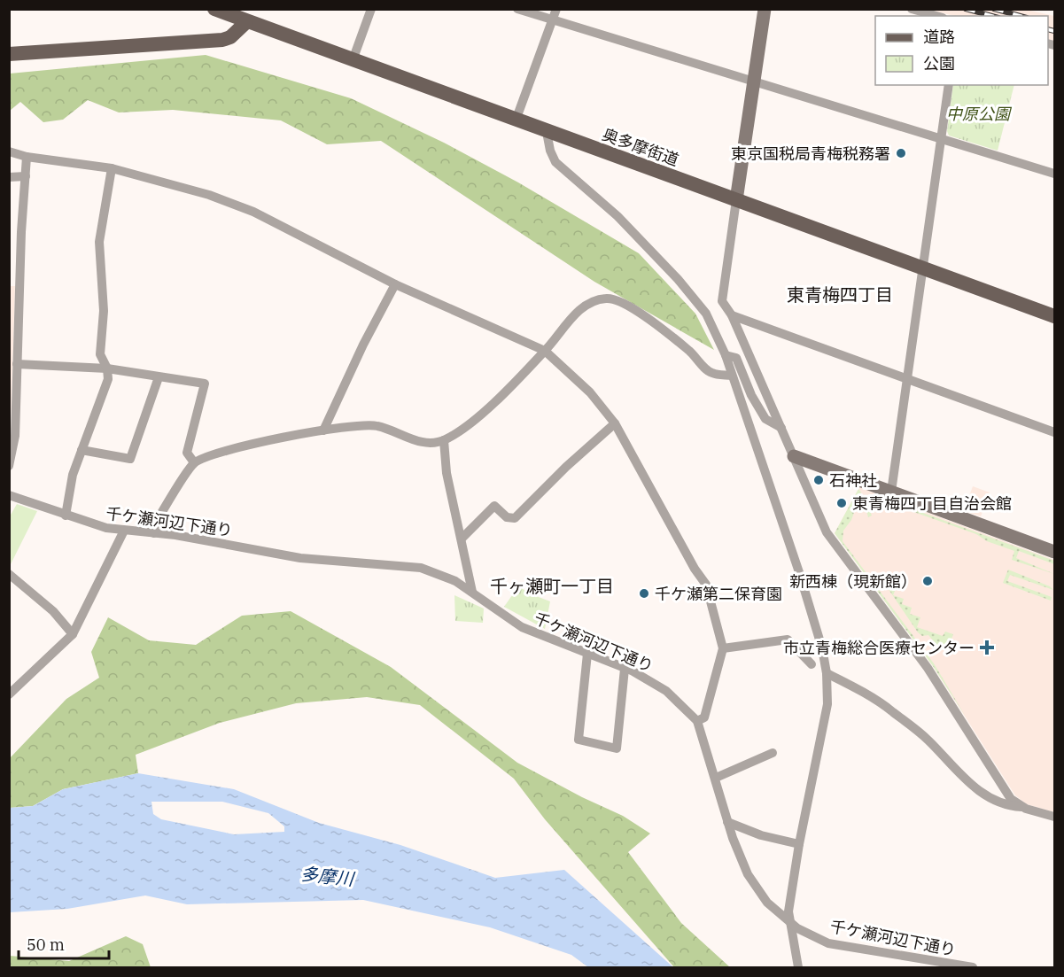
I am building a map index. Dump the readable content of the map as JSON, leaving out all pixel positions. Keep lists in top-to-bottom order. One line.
{"streets":{"main road":["奥多摩街道"],"street":["千ケ瀬河辺下通り"]},"districts":["東青梅四丁目","千ヶ瀬町一丁目"],"water":["多摩川"],"parks":["中原公園"],"places":{"other":["東京国税局青梅税務署","石神社","東青梅四丁目自治会館","新西棟（現新館）","千ケ瀬第二保育園"],"health":["市立青梅総合医療センター"]},"legend":["道路","公園"],"scale_bar":"50 m"}
